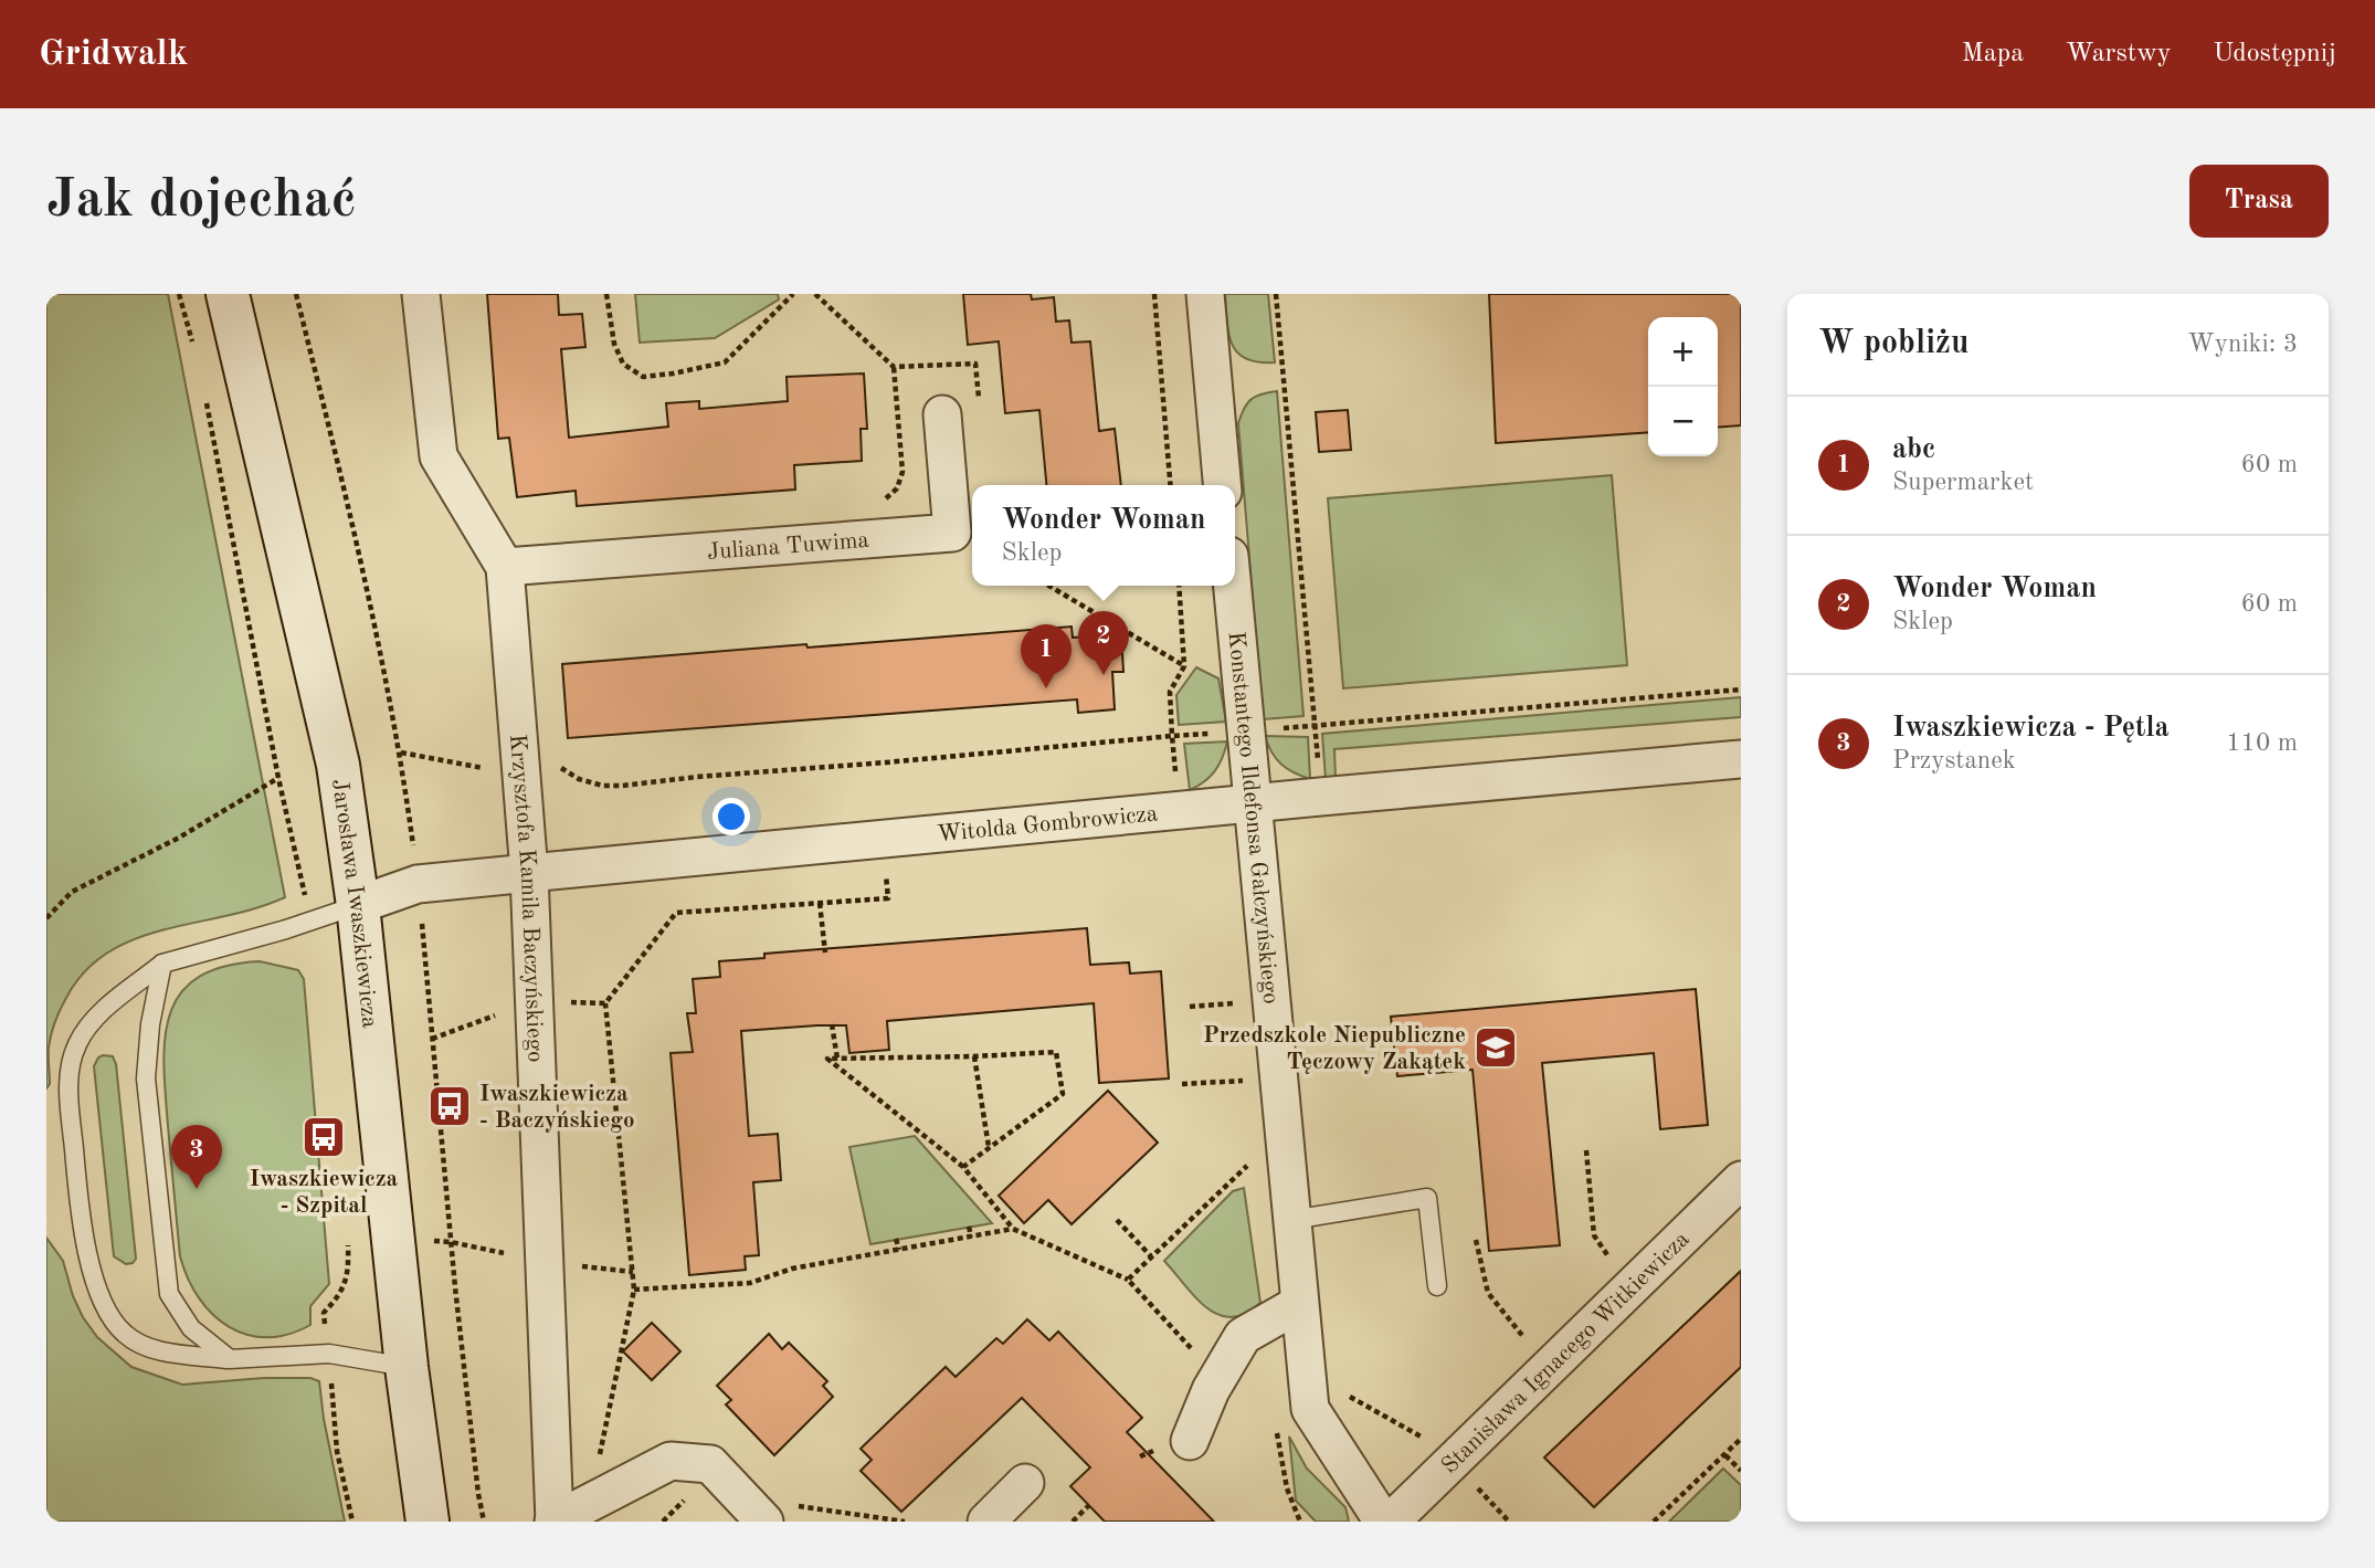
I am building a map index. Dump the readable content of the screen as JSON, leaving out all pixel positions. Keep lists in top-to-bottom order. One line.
{"streets":{"street":["Juliana Tuwima","Konstantego Ildefonsa Gałczyńskiego","Witolda Gombrowicza","Krzysztofa Kamila Baczyńskiego","Jarosława Iwaszkiewicza","Stanisława Ignacego Witkiewicza"]},"crossings":[["Juliana Tuwima","Krzysztofa Kamila Baczyńskiego"],["Konstantego Ildefonsa Gałczyńskiego","Witolda Gombrowicza"],["Witolda Gombrowicza","Krzysztofa Kamila Baczyńskiego"],["Witolda Gombrowicza","Jarosława Iwaszkiewicza"]],"places":{"school or university":["Przedszkole Niepubliczne Tęczowy Zakątek"],"bus stop":["Iwaszkiewicza - Baczyńskiego","Iwaszkiewicza - Szpital"]},"page":{"header":"Gridwalk","nav":["Mapa","Warstwy","Udostępnij"],"buttons":"Trasa","title":"Jak dojechać","heading":["W pobliżu","Wyniki: 3"],"map_buttons":["+","−"],"list":[{"mark":"1","name":"abc","note":"Supermarket","value":"60 m"},{"mark":"2","name":"Wonder Woman","note":"Sklep","value":"60 m"},{"mark":"3","name":"Iwaszkiewicza - Pętla","note":"Przystanek","value":"110 m"}],"popup":["Wonder Woman","Sklep"],"pins":["2","1","3"]}}
